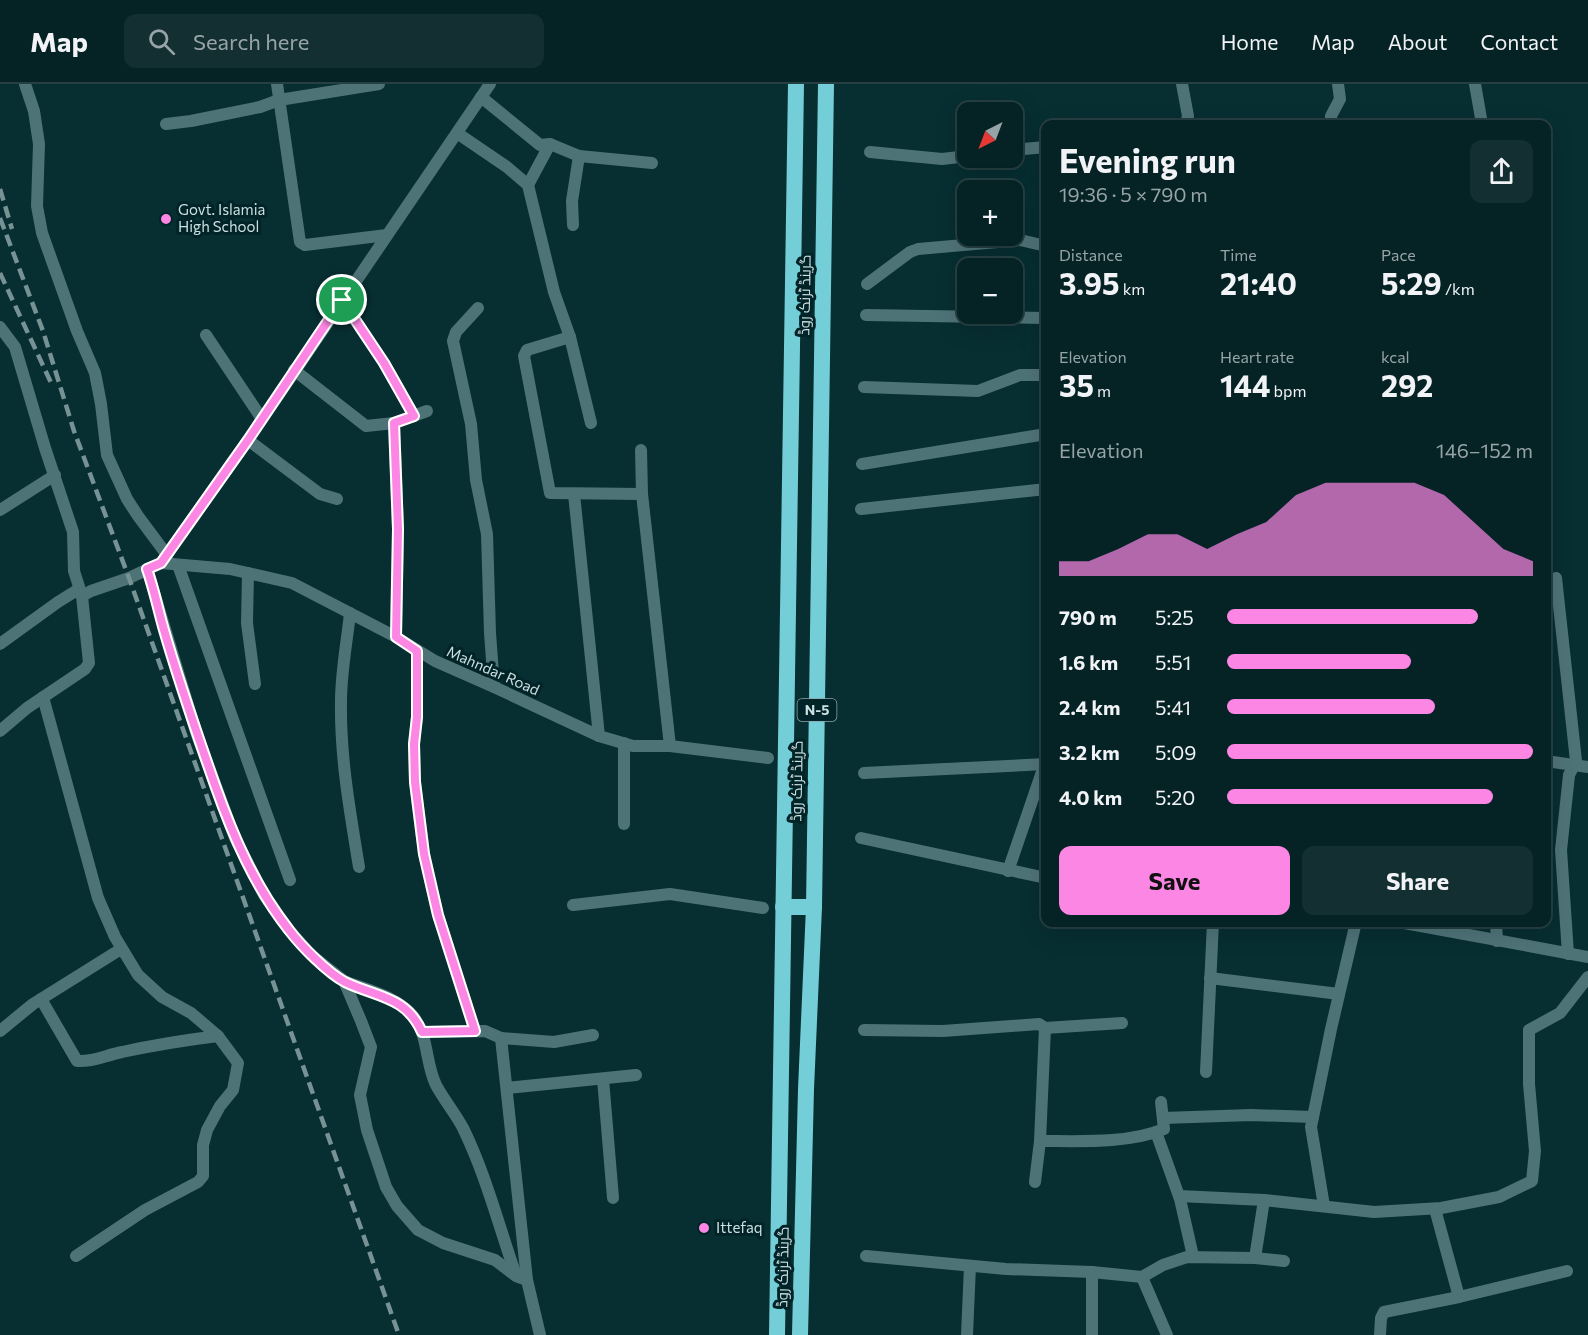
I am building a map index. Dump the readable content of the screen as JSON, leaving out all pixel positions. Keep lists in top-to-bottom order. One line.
{"streets":{"highway":["گرینڈ ٹرنک روڈ","N-5"],"street":["Mahndar Road"]},"places":["Govt. Islamia High School","Ittefaq"],"north":"bottom left","page":{"header":"Map","search":"Search here","nav":["Home","Map","About","Contact"],"map_buttons":["+","−"],"heading":["Evening run","19:36 · 5 × 790 m"],"stats":[["Distance","3.95 km"],["Time","21:40"],["Pace","5:29 /km"],["Elevation","35 m"],["Heart rate","144 bpm"],["kcal","292"]],"chart":["Elevation","146–152 m"],"list":[{"name":"790 m","note":"5:25"},{"name":"1.6 km","note":"5:51"},{"name":"2.4 km","note":"5:41"},{"name":"3.2 km","note":"5:09"},{"name":"4.0 km","note":"5:20"}],"buttons":["Save","Share"]}}
